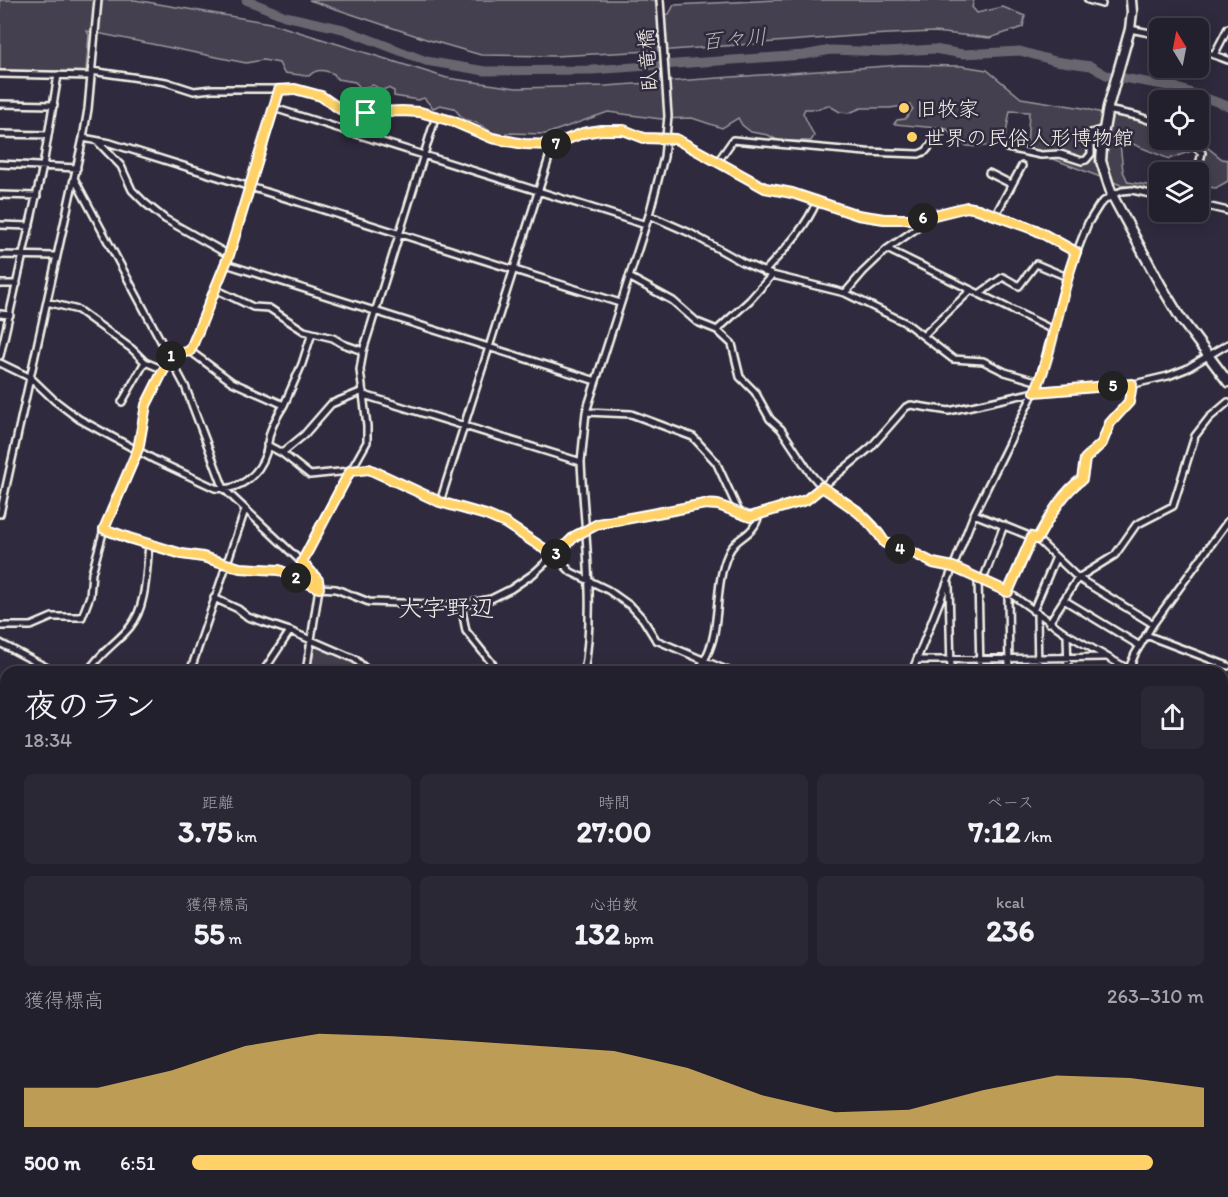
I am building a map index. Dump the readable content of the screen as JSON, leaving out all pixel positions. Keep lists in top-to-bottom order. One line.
{"streets":{"street":["臥竜橋"]},"districts":["大字野辺"],"water":["百々川"],"places":["旧牧家","世界の民俗人形博物館"],"north":"top","page":{"pins":["7","6","1","5","4","3","2"],"heading":["夜のラン","18:34"],"stats":[["距離","3.75 km"],["時間","27:00"],["ペース","7:12 /km"],["獲得標高","55 m"],["心拍数","132 bpm"],["kcal","236"]],"chart":["獲得標高","263–310 m"],"list":[{"name":"500 m","note":"6:51"}]}}
